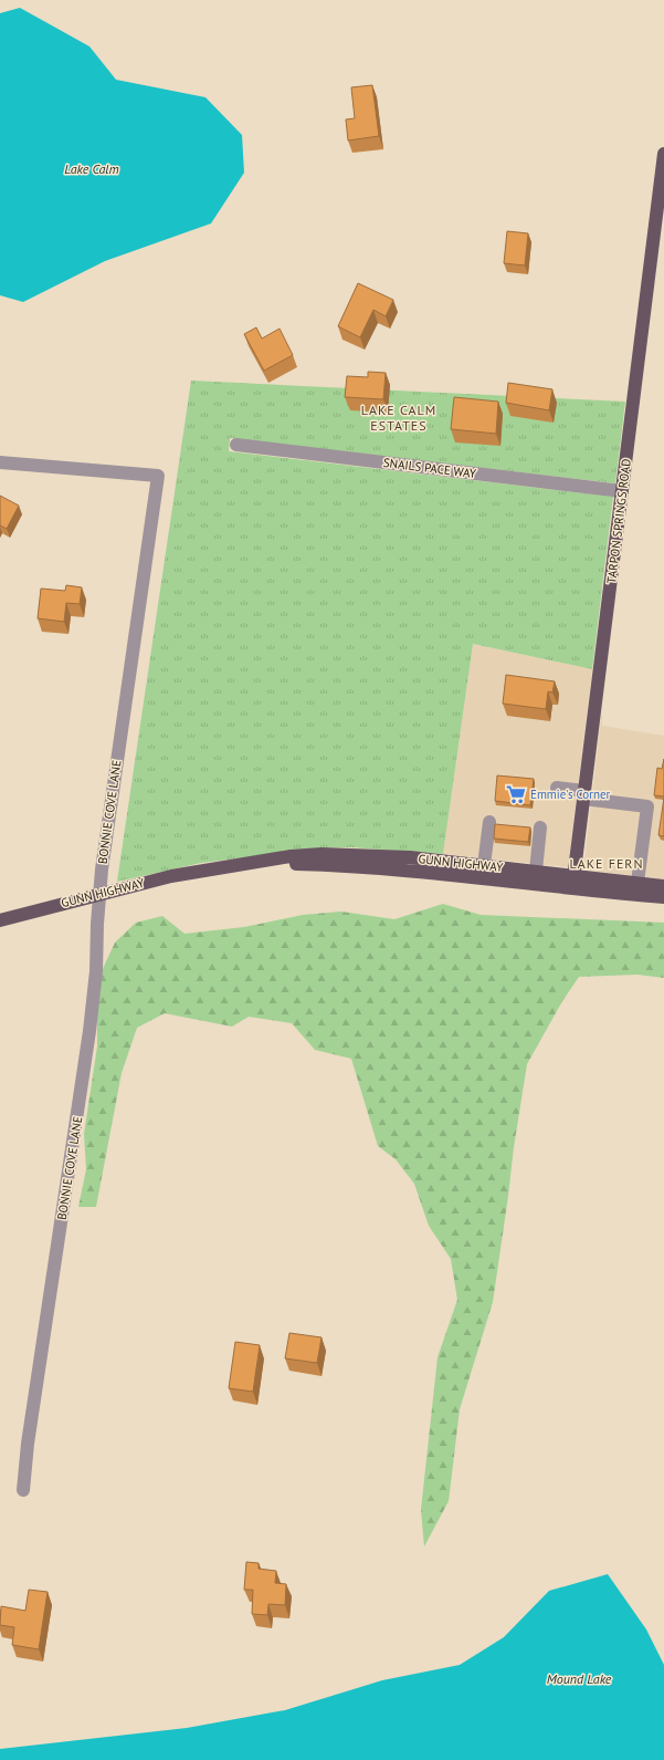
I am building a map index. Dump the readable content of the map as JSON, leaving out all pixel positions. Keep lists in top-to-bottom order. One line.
{"streets":{"main road":["TARPON SPRINGS ROAD","GUNN HIGHWAY"],"street":["SNAILS PACE WAY","BONNIE COVE LANE"]},"crossings":[["SNAILS PACE WAY","TARPON SPRINGS ROAD"],["TARPON SPRINGS ROAD","GUNN HIGHWAY"],["BONNIE COVE LANE","GUNN HIGHWAY"]],"districts":["LAKE CALM ESTATES","LAKE FERN"],"water":["Lake Calm","Mound Lake"],"places":{"supermarket":["Emmie's Corner"]}}
